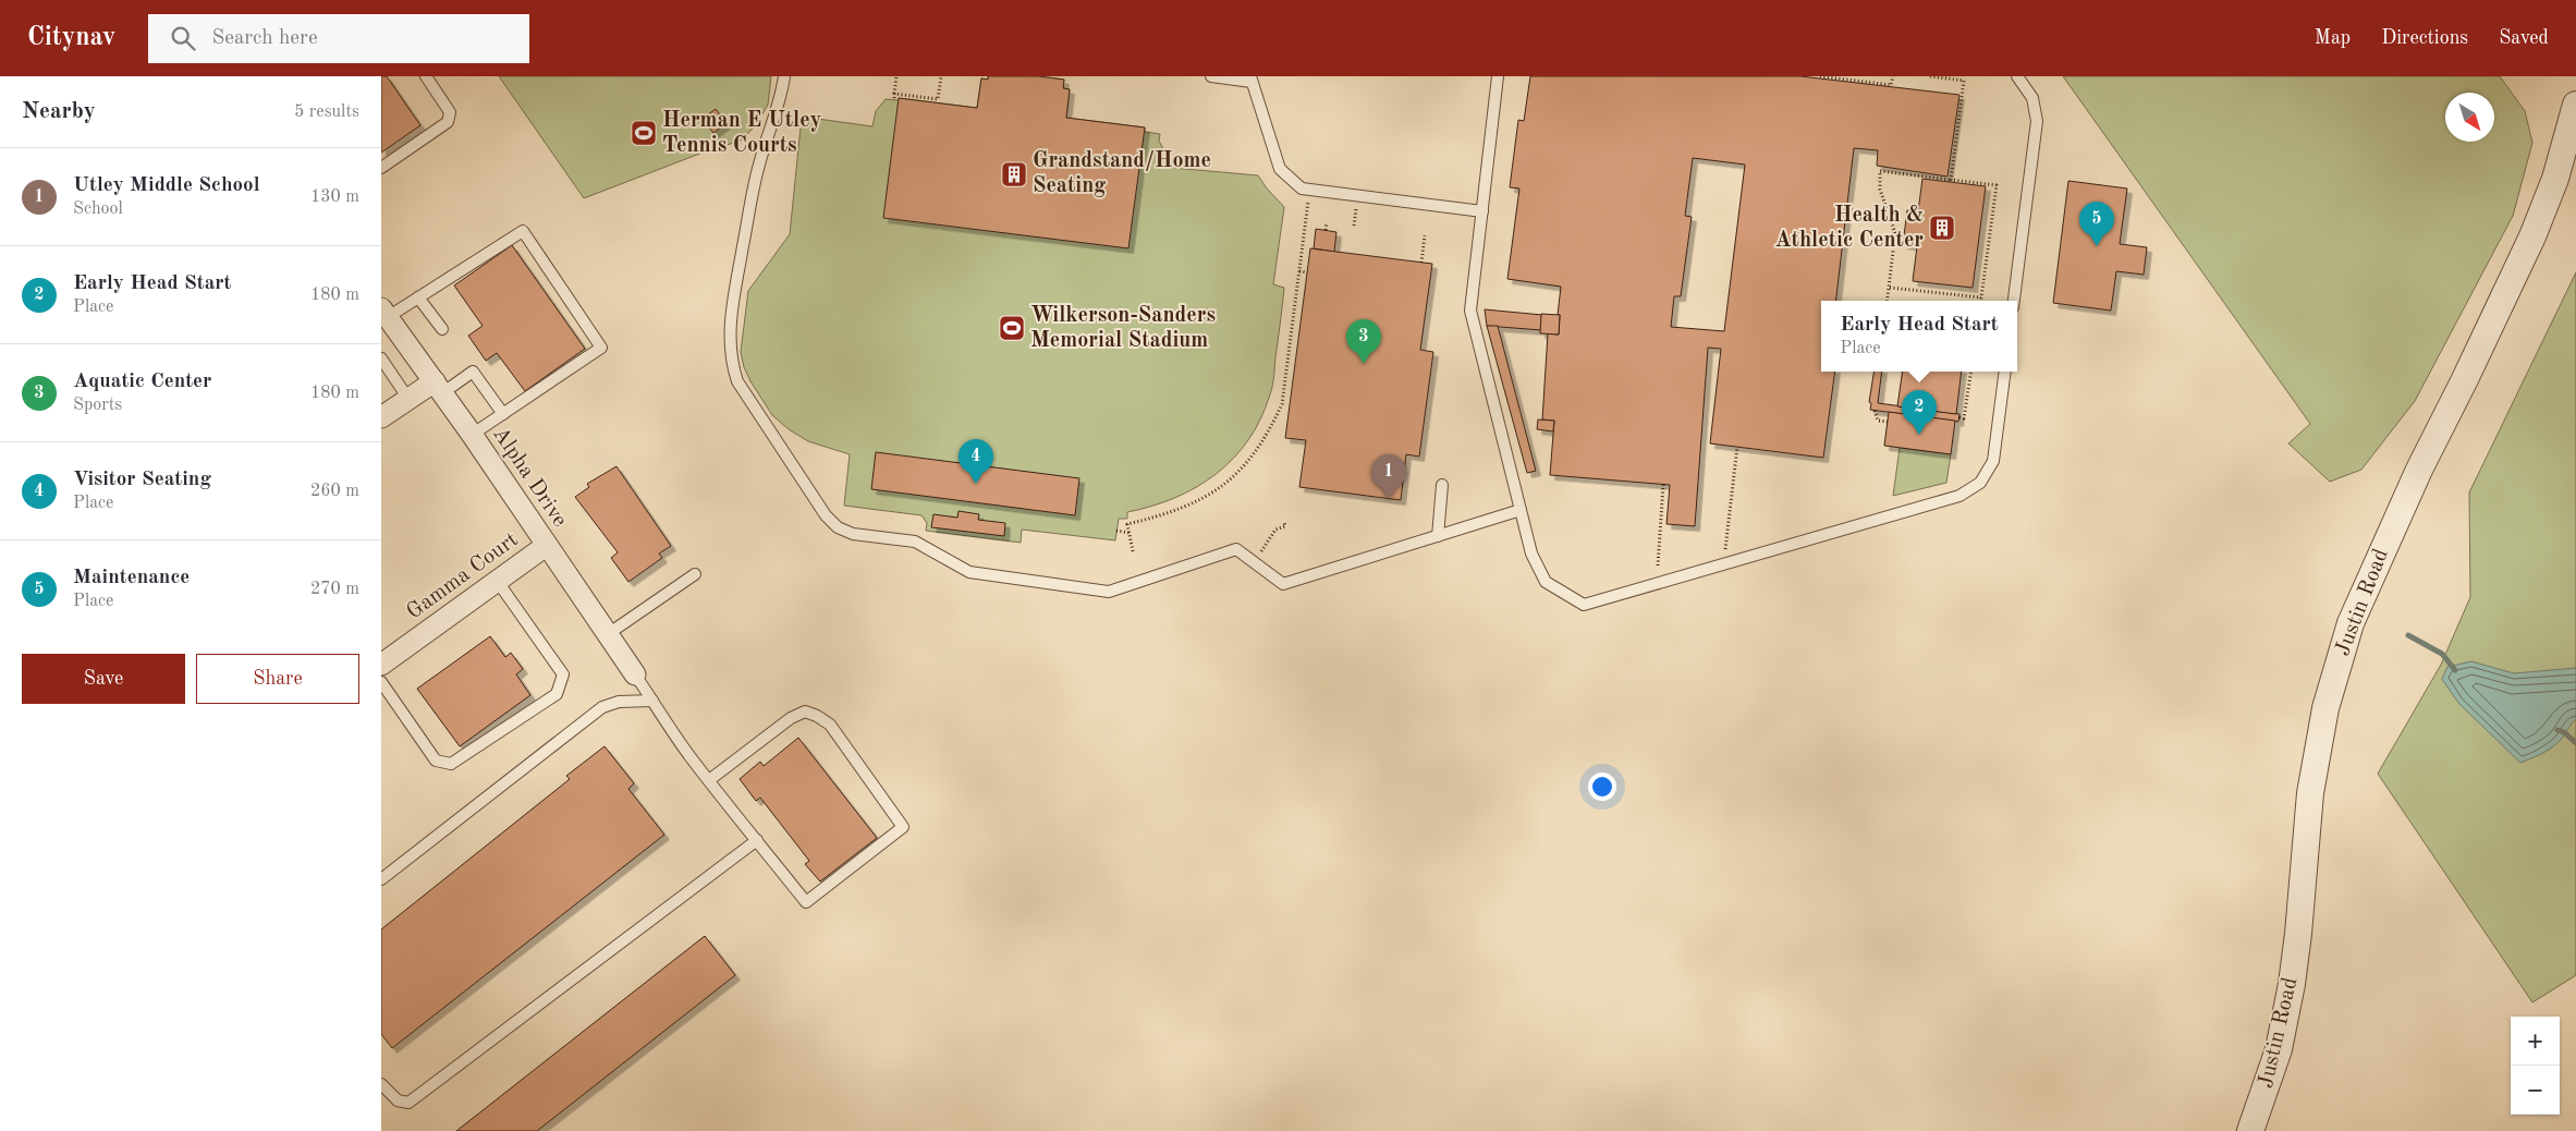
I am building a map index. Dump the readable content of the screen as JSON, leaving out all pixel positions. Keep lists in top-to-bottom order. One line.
{"streets":{"street":["Alpha Drive","Gamma Court","Justin Road"]},"crossings":[["Alpha Drive","Gamma Court"]],"places":{"sports":["Herman E Utley Tennis Courts","Wilkerson-Sanders Memorial Stadium"],"building":["Grandstand/Home Seating","Health & Athletic Center"]},"north":"bottom right","page":{"header":"Citynav","search":"Search here","nav":["Map","Directions","Saved"],"heading":["Nearby","5 results"],"list":[{"mark":"1","name":"Utley Middle School","note":"School","value":"130 m"},{"mark":"2","name":"Early Head Start","note":"Place","value":"180 m"},{"mark":"3","name":"Aquatic Center","note":"Sports","value":"180 m"},{"mark":"4","name":"Visitor Seating","note":"Place","value":"260 m"},{"mark":"5","name":"Maintenance","note":"Place","value":"270 m"}],"pins":["5","3","2","4","1"],"popup":["Early Head Start","Place"],"buttons":["Save","Share"],"map_buttons":["+","−"]}}
